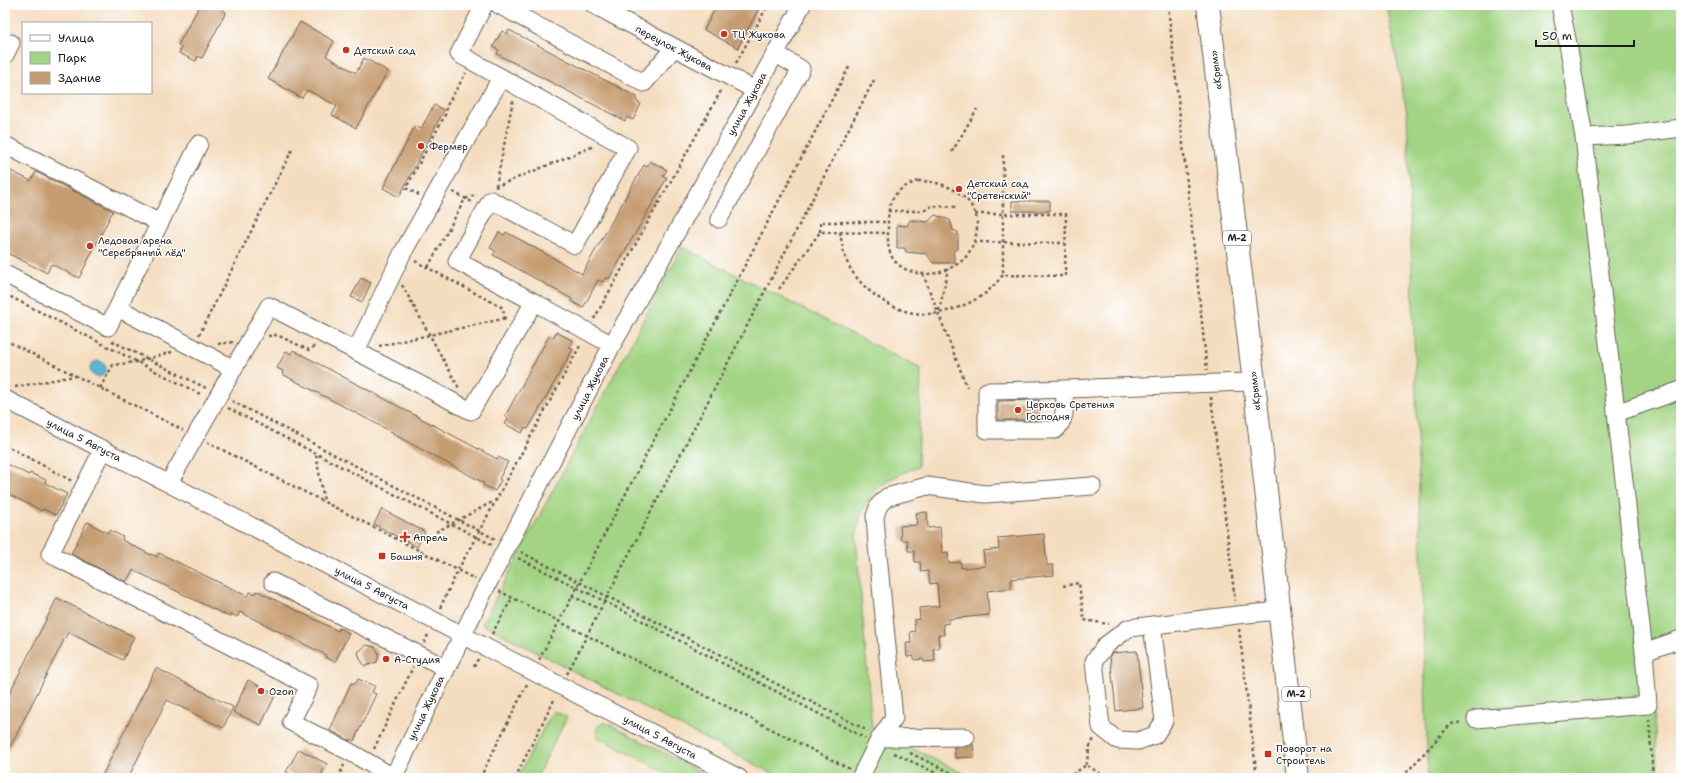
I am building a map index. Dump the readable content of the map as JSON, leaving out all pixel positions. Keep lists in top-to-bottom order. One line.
{"streets":{"highway":["«Крым»","М-2"],"street":["переулок Жукова","улица Жукова","улица 5 Августа"]},"crossings":[["переулок Жукова","улица Жукова"],["улица Жукова","улица 5 Августа"]],"places":{"other":["ТЦ Жукова","Детский сад","Фермер","Детский сад \"Сретенский\"","Ледовая арена \"Серебряный лёд\"","Церковь Сретения Господня","А-Студия","Ozon"],"health":["Апрель"],"transit":["Башня","Поворот на Строитель"]},"legend":["Улица","Парк","Здание"],"scale_bar":"50 m"}
